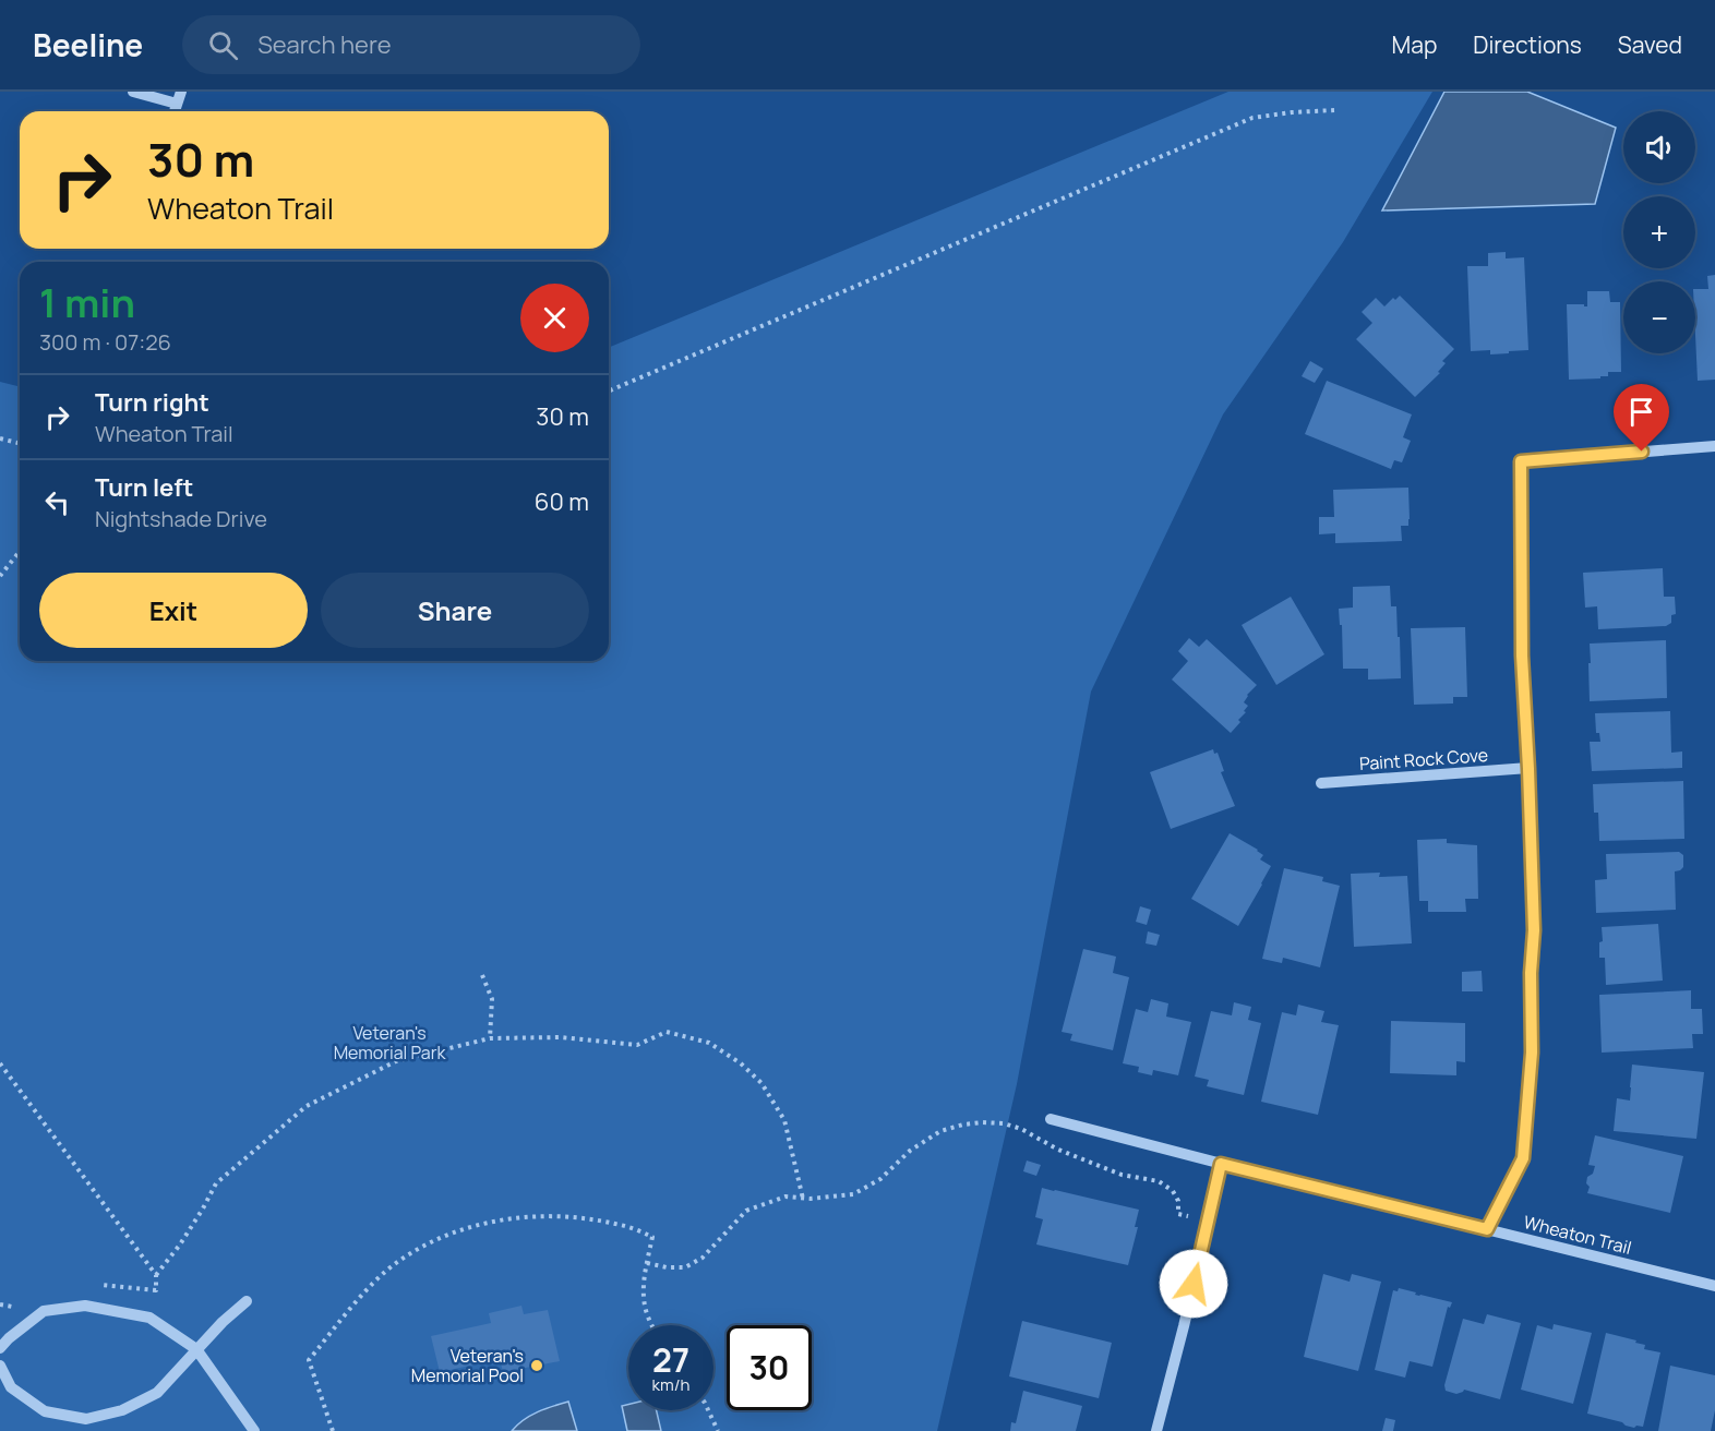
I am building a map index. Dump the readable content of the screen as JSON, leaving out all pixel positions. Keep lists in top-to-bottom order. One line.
{"streets":{"street":["Paint Rock Cove","Wheaton Trail"]},"parks":["Veteran's Memorial Park"],"places":["Veteran's Memorial Pool"],"page":{"header":"Beeline","search":"Search here","nav":["Map","Directions","Saved"],"map_buttons":["+","−"],"turn":["30 m","Wheaton Trail"],"heading":["1 min","300 m · 07:26"],"list":[{"name":"Turn right","note":"Wheaton Trail","value":"30 m"},{"name":"Turn left","note":"Nightshade Drive","value":"60 m"}],"buttons":["Exit","Share"],"speed":"27 km/h","limit":"30"}}
